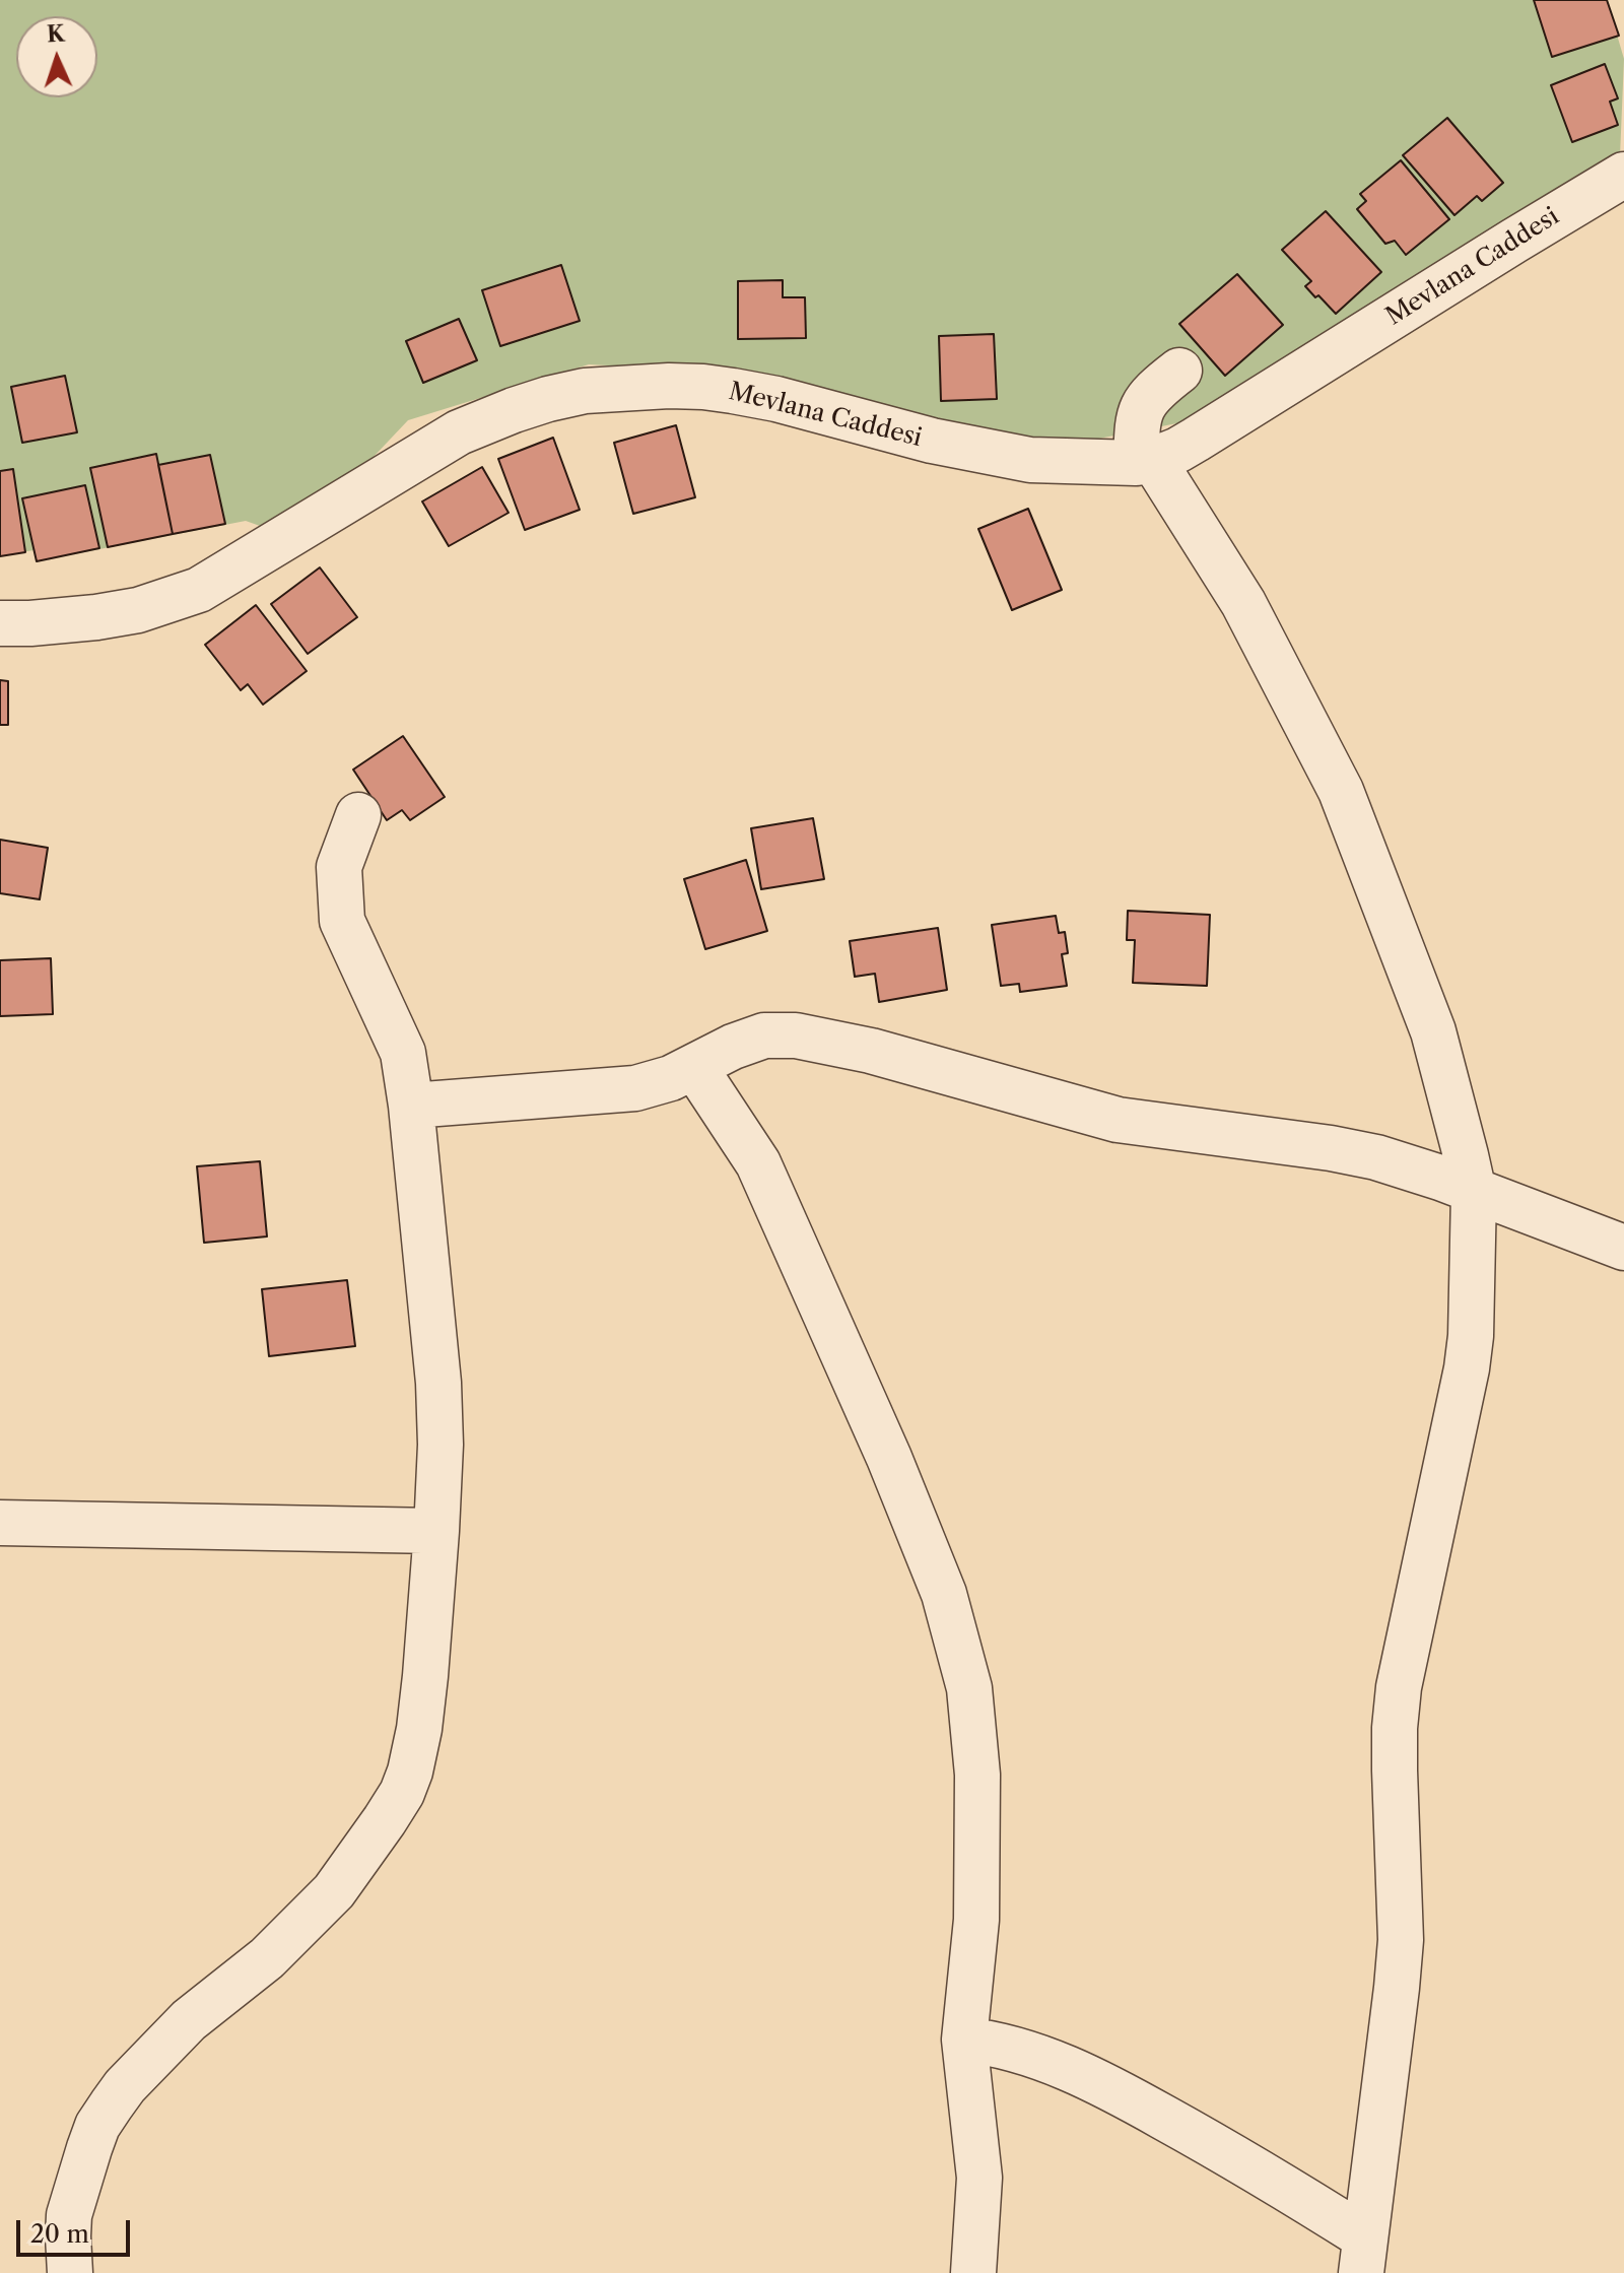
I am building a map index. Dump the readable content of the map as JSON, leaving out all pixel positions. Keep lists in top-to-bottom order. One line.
{"streets":{"street":["Mevlana Caddesi"]},"scale_bar":"20 m","north":"top"}
